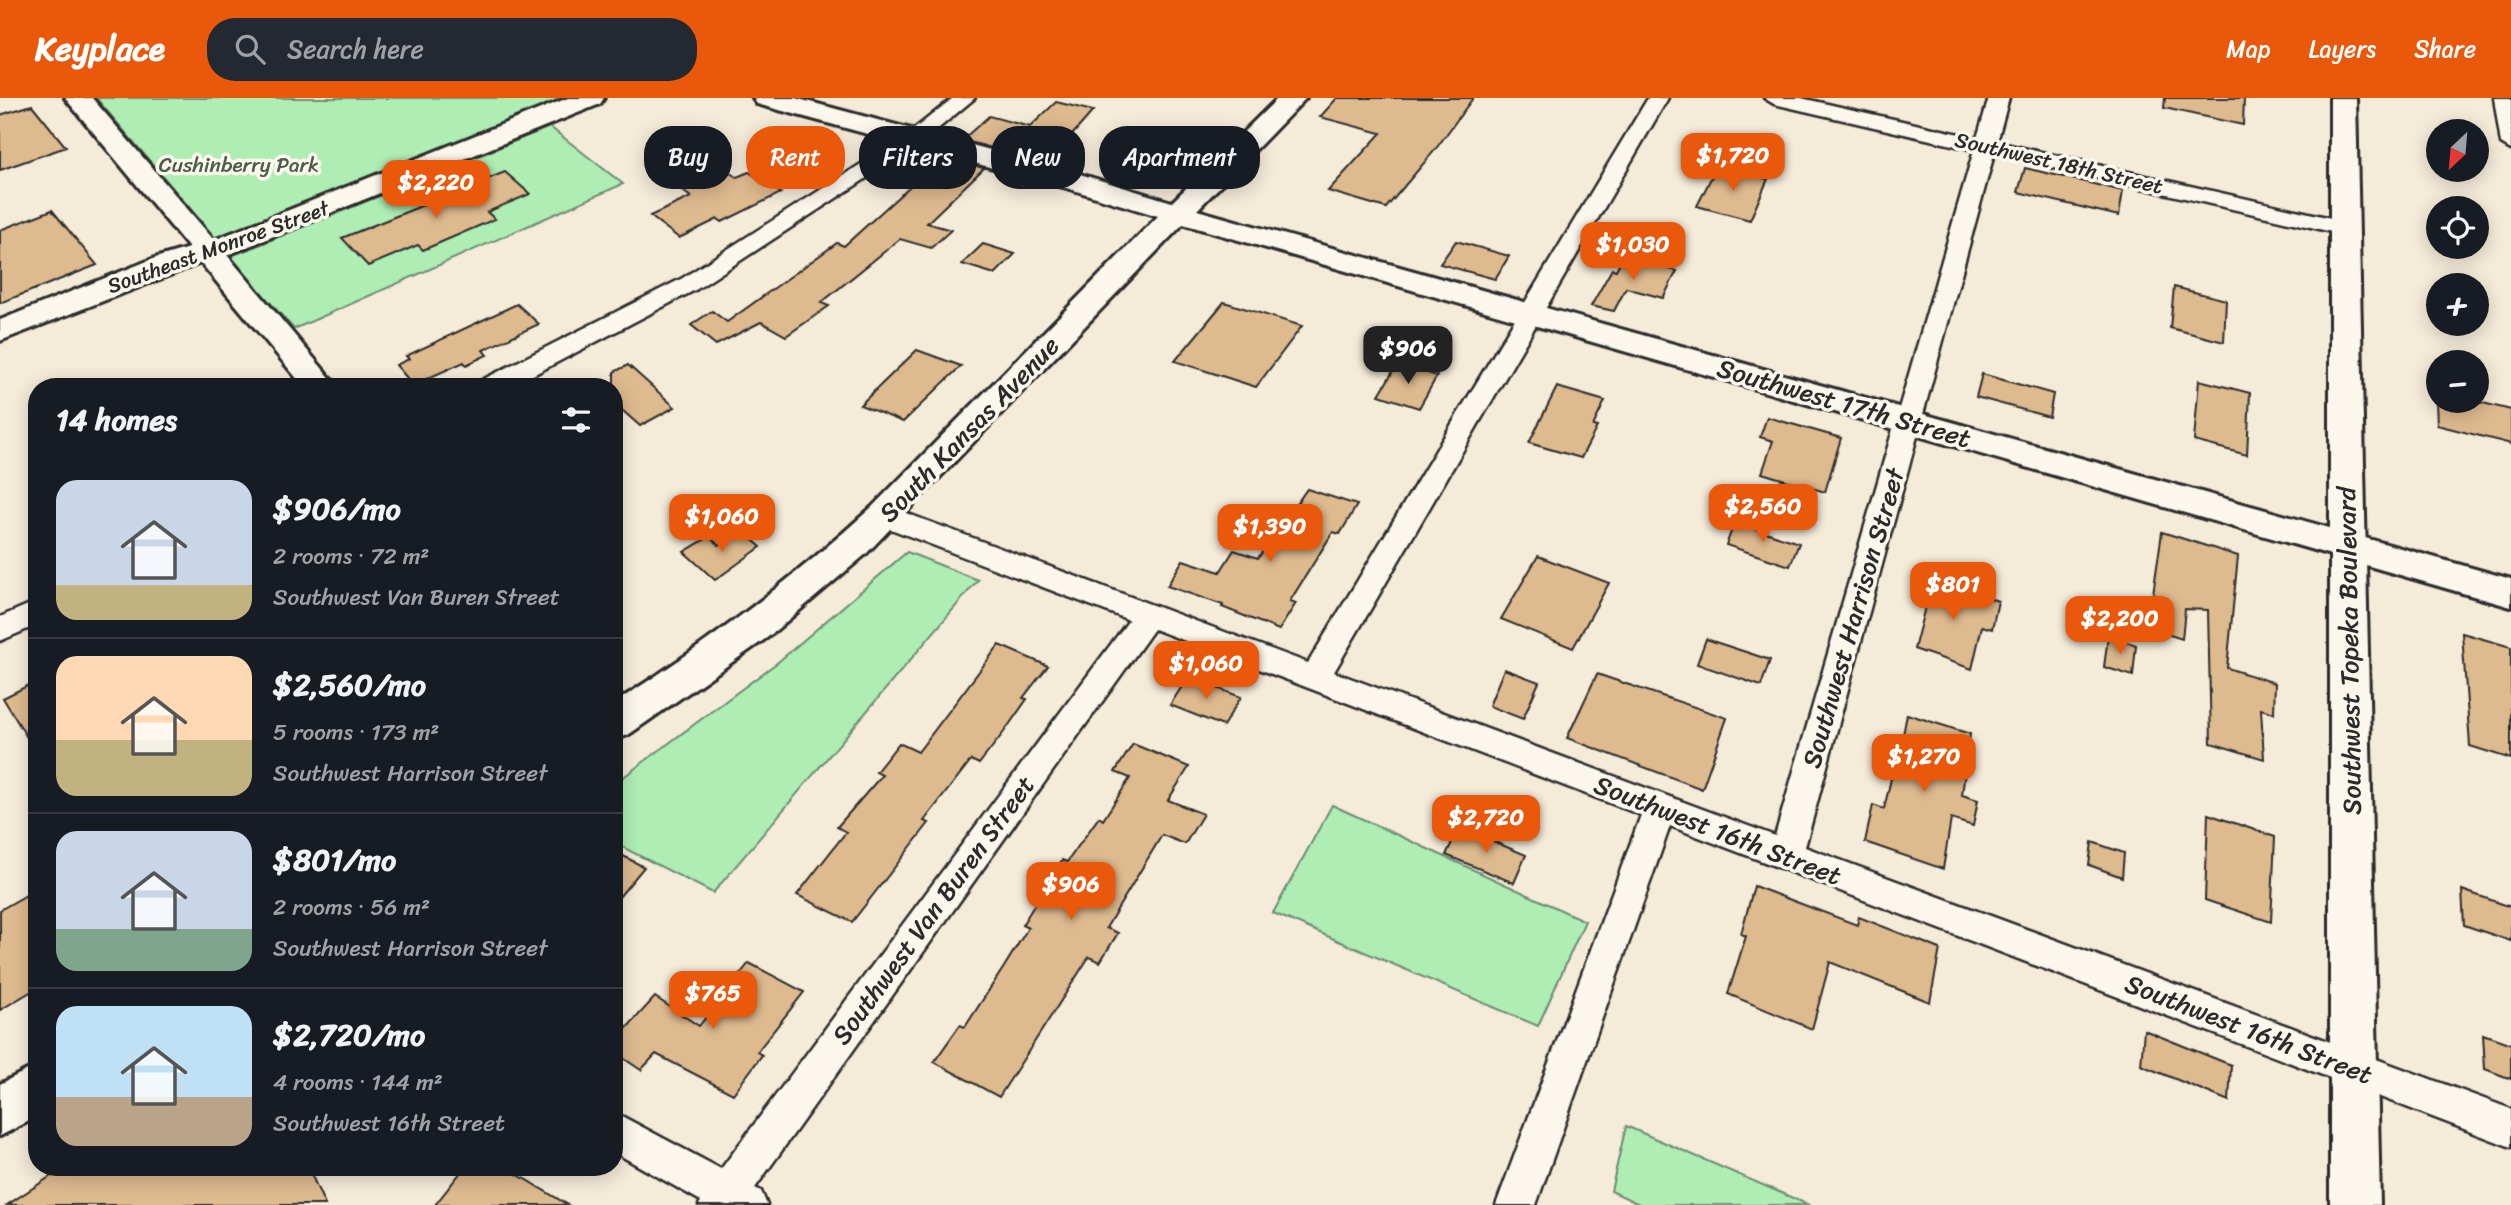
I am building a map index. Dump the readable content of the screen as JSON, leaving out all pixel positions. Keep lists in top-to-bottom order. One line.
{"streets":{"main road":["Southeast Monroe Street","Southwest 17th Street","South Kansas Avenue","Southwest Topeka Boulevard"],"street":["Southwest 18th Street","Southwest Harrison Street","Southwest 16th Street","Southwest Van Buren Street"]},"crossings":[["Southwest 18th Street","Southwest Harrison Street"],["Southwest 18th Street","Southwest Topeka Boulevard"],["Southwest 17th Street","South Kansas Avenue"],["Southwest 17th Street","Southwest Harrison Street"],["Southwest 17th Street","Southwest Topeka Boulevard"],["South Kansas Avenue","Southwest 16th Street"],["Southwest Harrison Street","Southwest 16th Street"],["Southwest Topeka Boulevard","Southwest 16th Street"],["Southwest 16th Street","Southwest Van Buren Street"]],"parks":["Cushinberry Park"],"north":"bottom left","page":{"header":"Keyplace","search":"Search here","nav":["Map","Layers","Share"],"map_buttons":["+","−"],"chip":["Buy","Rent","Filters","New","Apartment"],"price":["$1,720","$2,220","$1,030","$906","$2,560","$1,060","$1,390","$801","$2,200","$1,060","$1,270","$2,720","$906","$765"],"heading":"14 homes","list":[{"name":"$906/mo","note":"2 rooms · 72 m² · Southwest Van Buren Street"},{"name":"$2,560/mo","note":"5 rooms · 173 m² · Southwest Harrison Street"},{"name":"$801/mo","note":"2 rooms · 56 m² · Southwest Harrison Street"},{"name":"$2,720/mo","note":"4 rooms · 144 m² · Southwest 16th Street"}]}}
